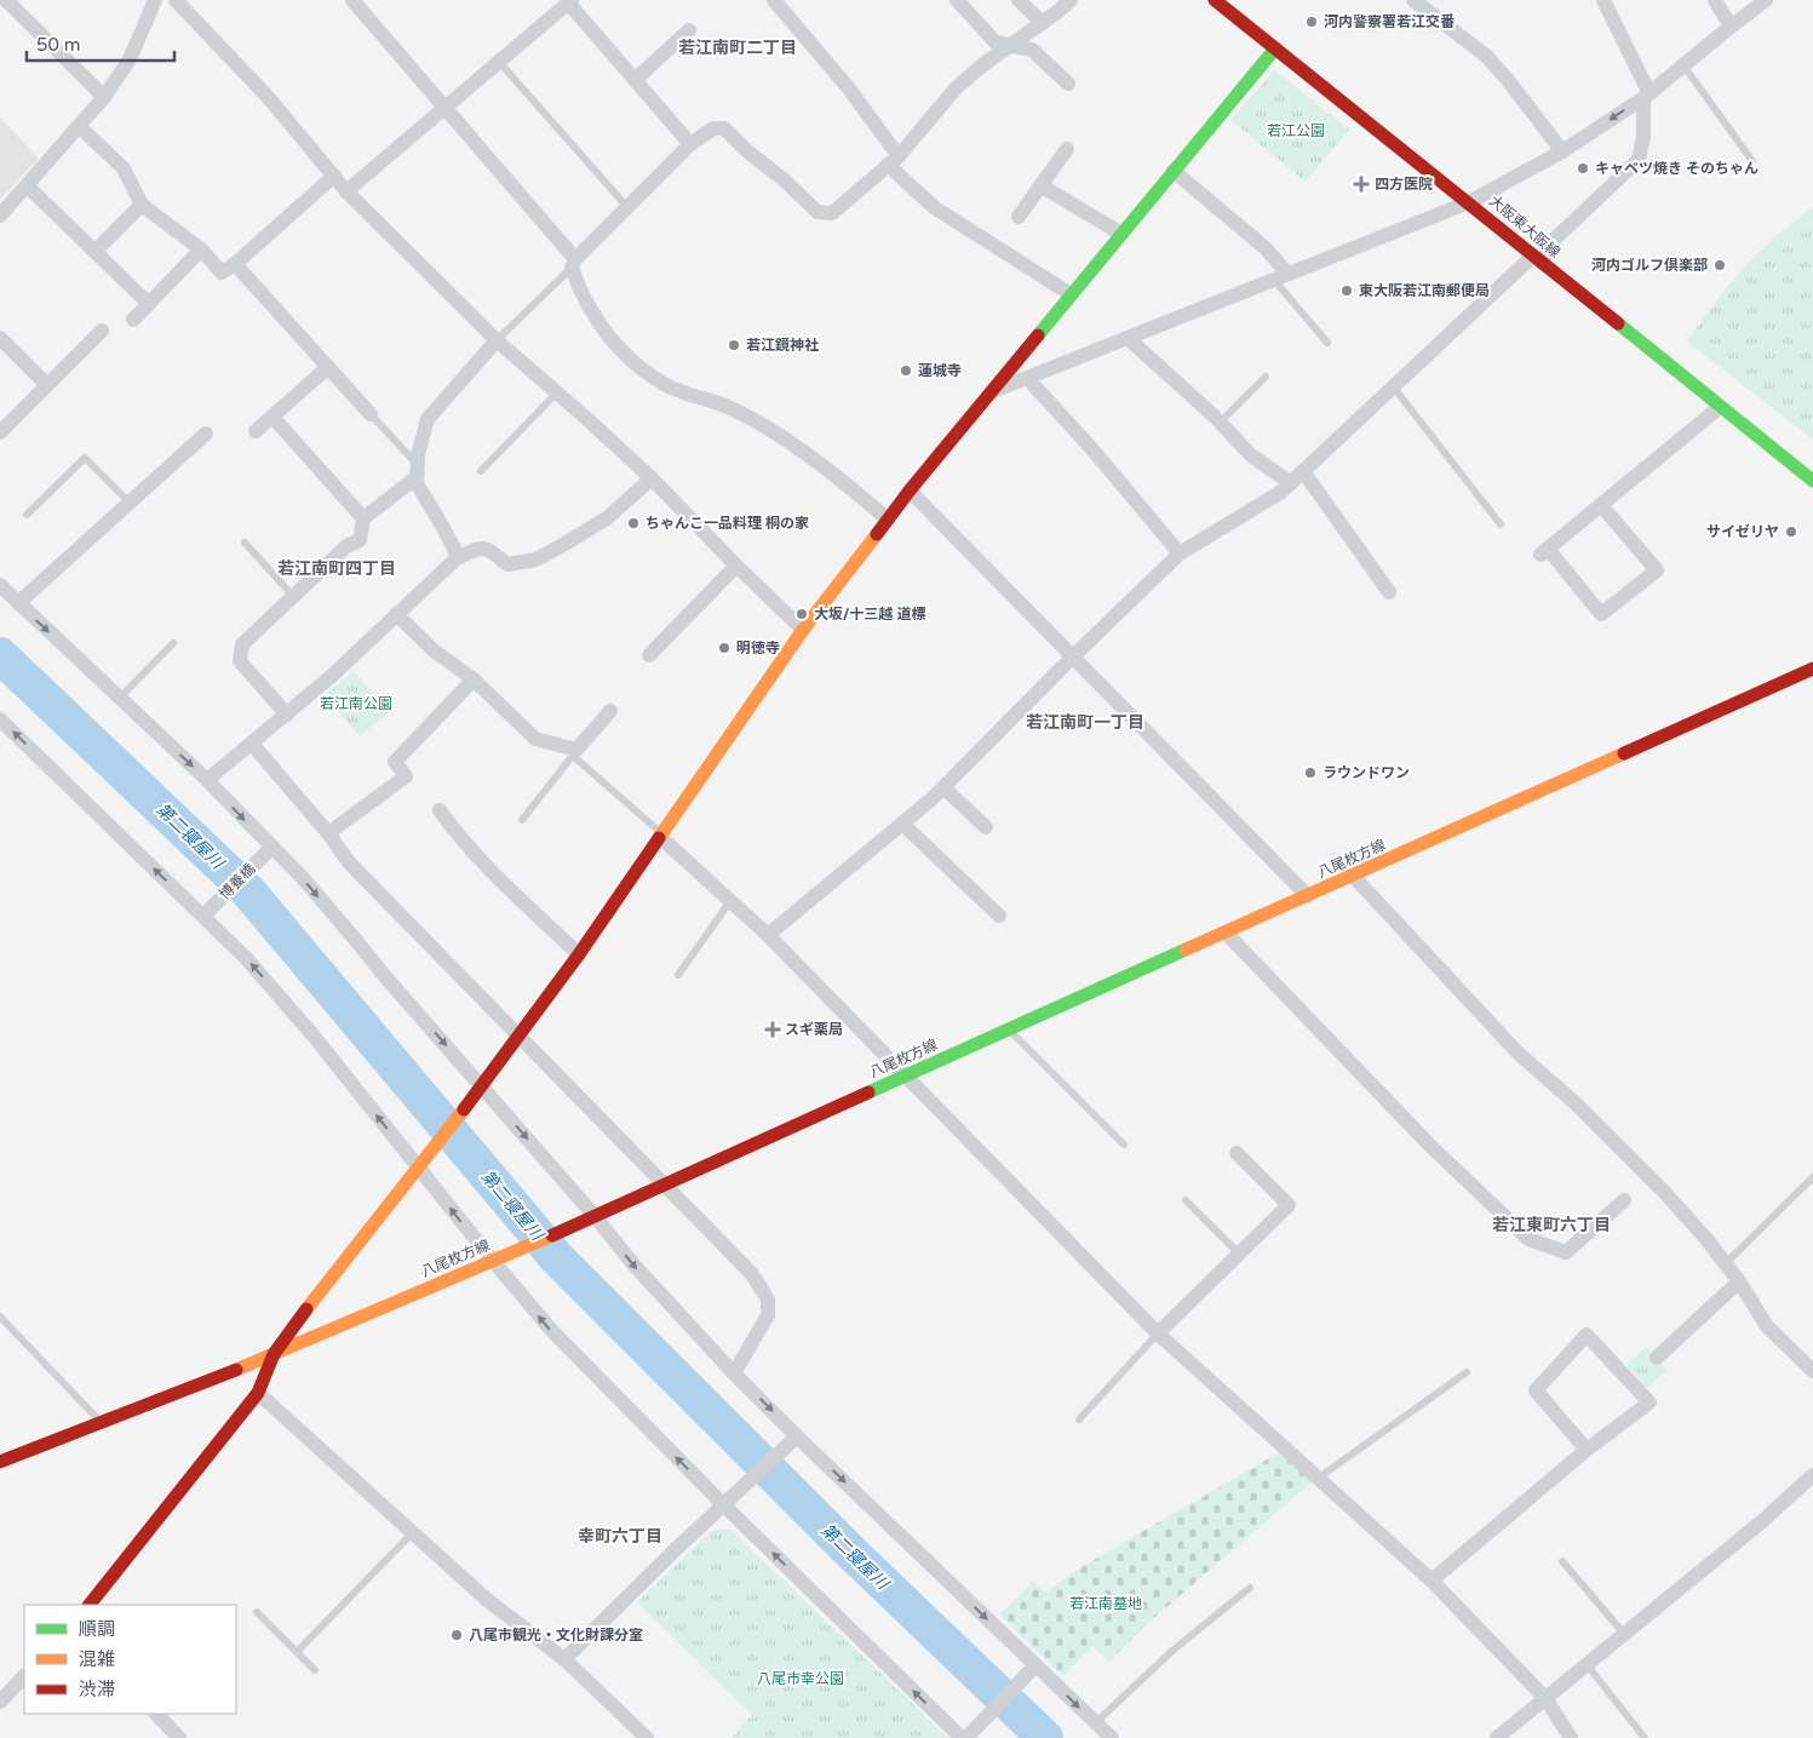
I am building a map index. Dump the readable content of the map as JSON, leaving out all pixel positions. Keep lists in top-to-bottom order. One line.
{"streets":{"main road":["大阪東大阪線","八尾枚方線"],"street":["博養橋"]},"districts":["若江南町二丁目","若江南町四丁目","若江南町一丁目","若江東町六丁目","幸町六丁目"],"water":["第二寝屋川"],"parks":["若江公園","若江南公園","若江南墓地","八尾市幸公園"],"places":{"other":["河内警察署若江交番","キャベツ焼き そのちゃん","河内ゴルフ倶楽部","東大阪若江南郵便局","若江鏡神社","蓮城寺","ちゃんこ一品料理 桐の家","サイゼリヤ","大坂/十三越 道標","明徳寺","ラウンドワン","八尾市観光・文化財課分室"],"health":["四方医院","スギ薬局"]},"legend":["順調","混雑","渋滞"],"scale_bar":"50 m"}
